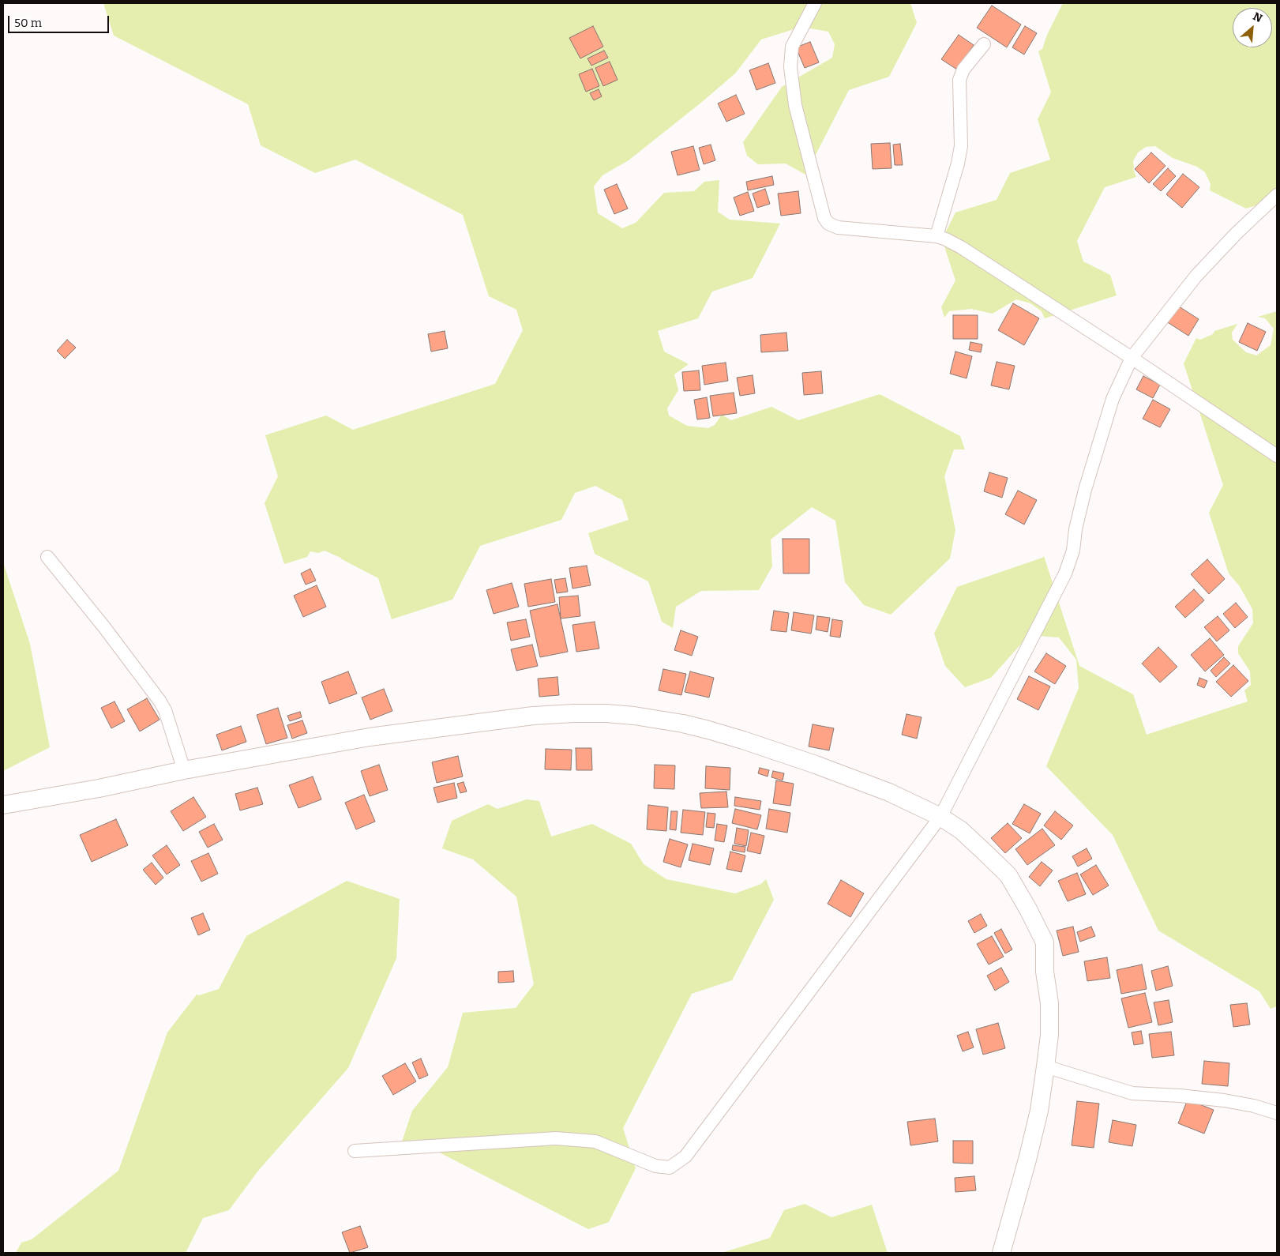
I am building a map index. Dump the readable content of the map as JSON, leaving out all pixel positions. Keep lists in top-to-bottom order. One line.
{"scale_bar":"50 m","north":"top right"}
